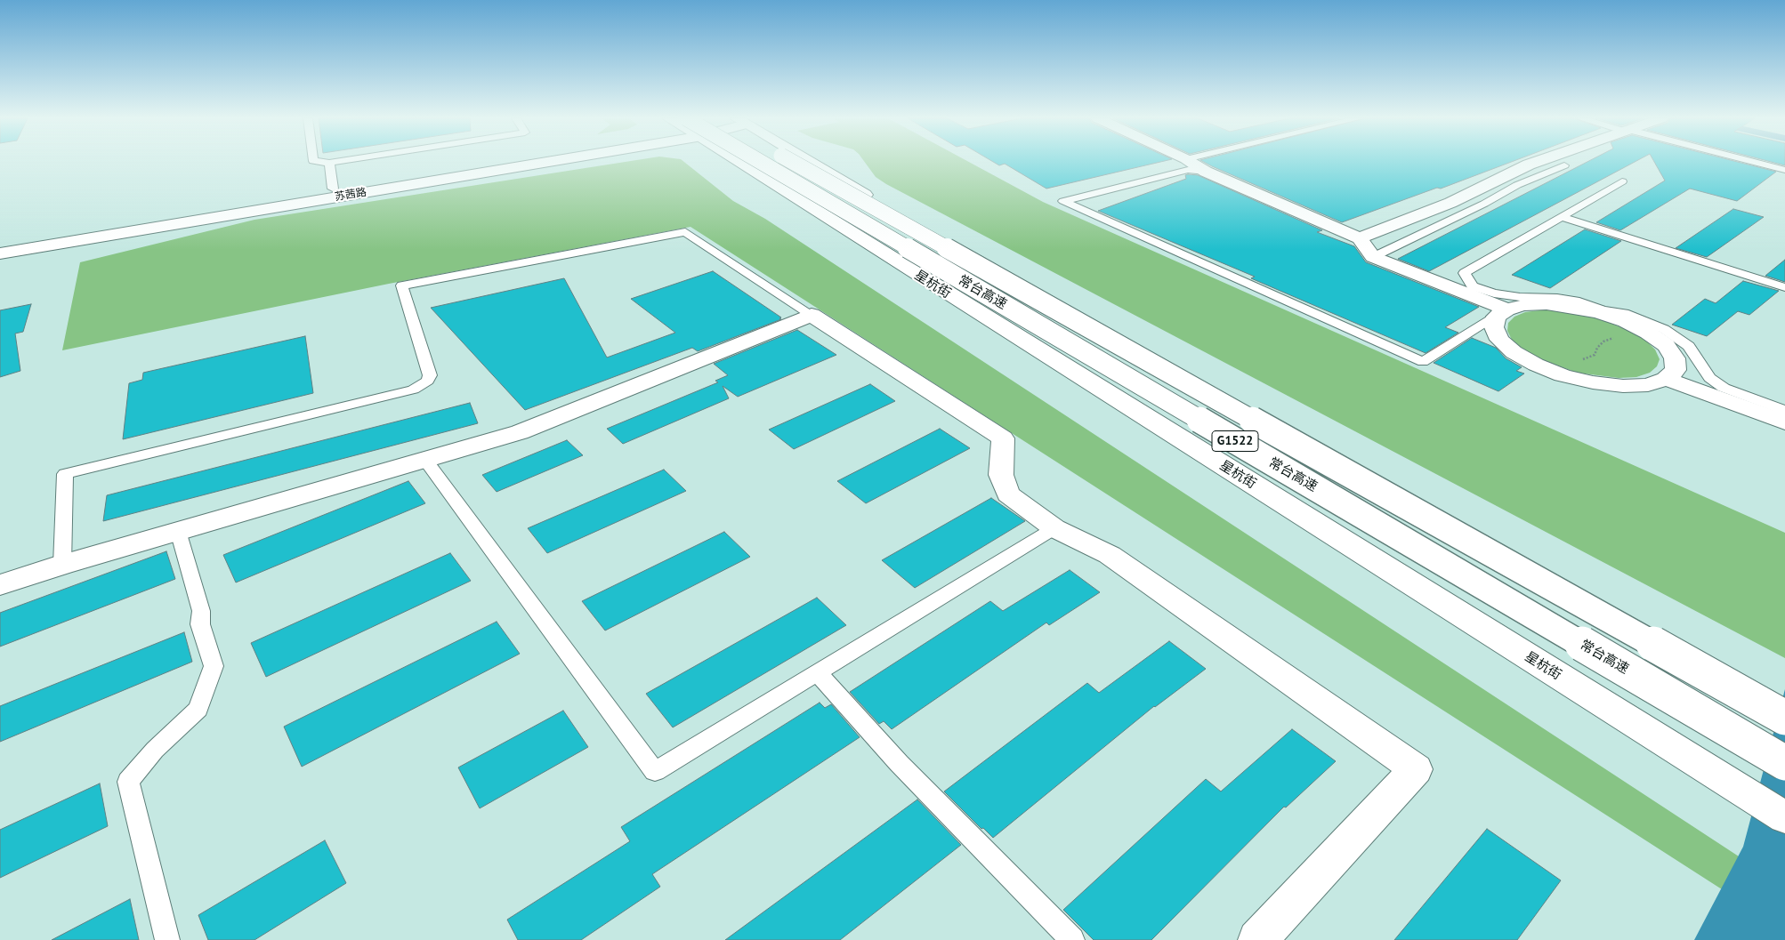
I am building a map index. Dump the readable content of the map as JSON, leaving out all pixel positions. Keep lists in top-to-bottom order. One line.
{"streets":{"main road":["苏茜路","星杭街","常台高速","G1522"]}}
